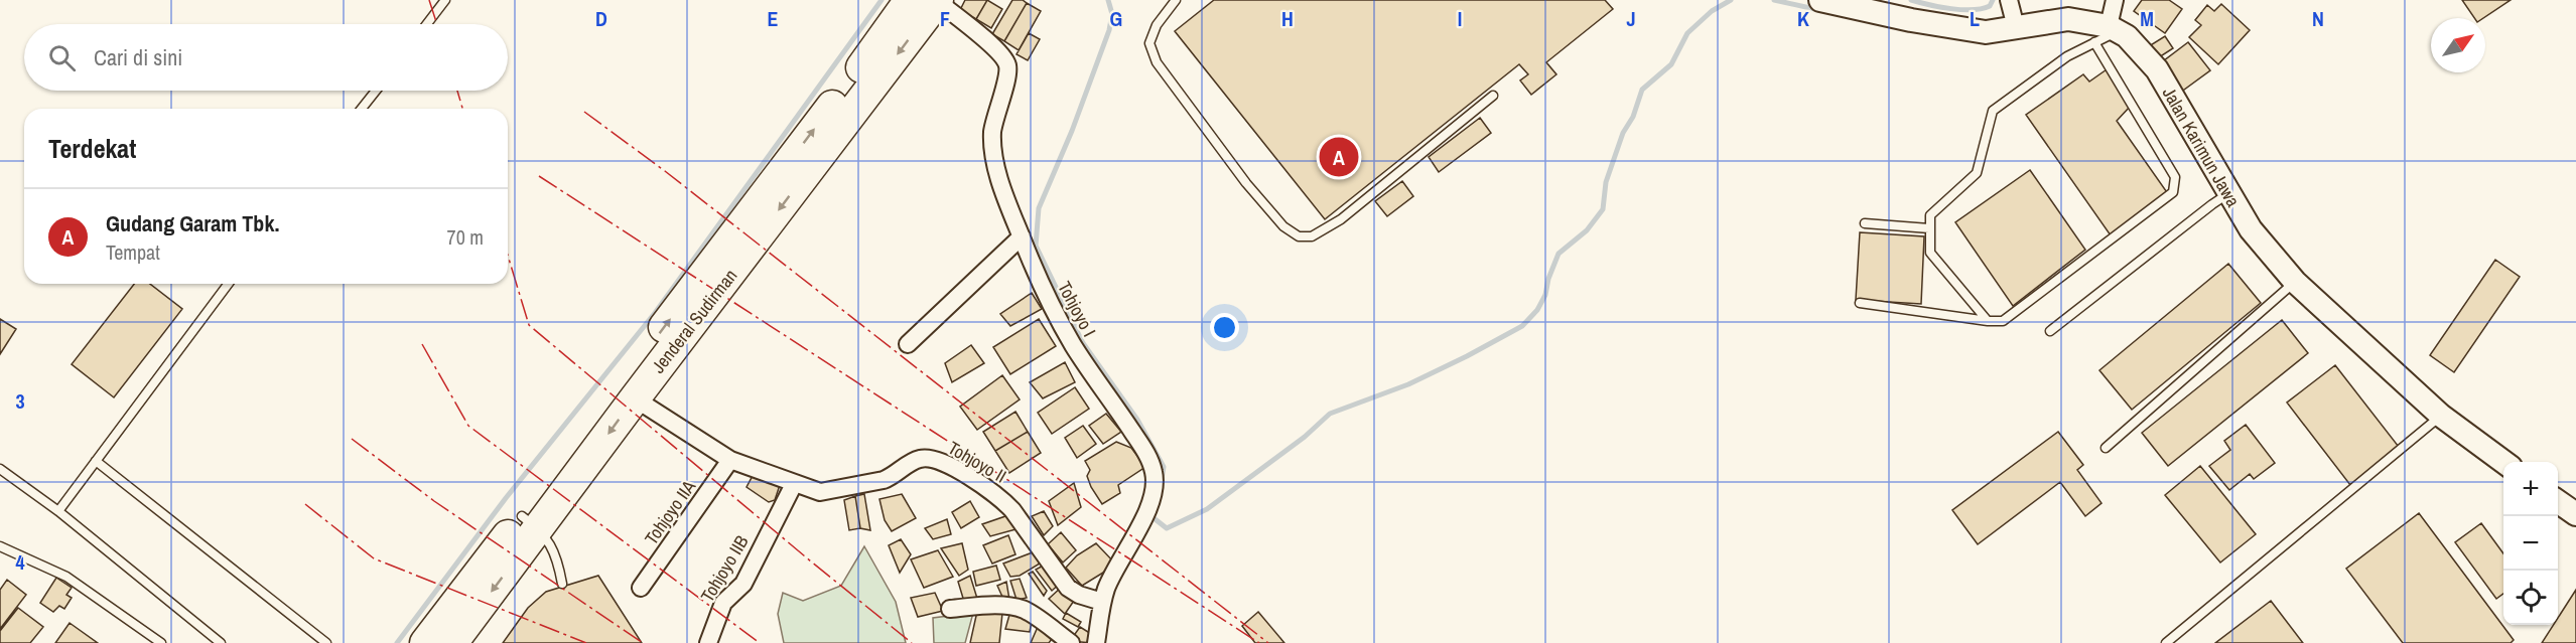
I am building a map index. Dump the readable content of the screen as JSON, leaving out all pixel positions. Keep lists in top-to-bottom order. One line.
{"streets":{"highway":["Jenderal Sudirman"],"street":["Jalan Karimun Jawa","Tohjoyo I","Tohjoyo II","Tohjoyo IIA","Tohjoyo IIB"]},"crossings":[["Tohjoyo I","Jenderal Sudirman"],["Tohjoyo I","Tohjoyo II"],["Jenderal Sudirman","Tohjoyo II"],["Tohjoyo II","Tohjoyo IIA"],["Tohjoyo II","Tohjoyo IIB"]],"north":"top right","page":{"search":"Cari di sini","heading":"Terdekat","pins":"A","list":[{"mark":"A","name":"Gudang Garam Tbk.","note":"Tempat","value":"70 m"}],"map_buttons":["+","−"]},"grid":{"columns":["D","E","F","G","H","I","J","K","L","M","N"],"rows":["3","4"]}}
